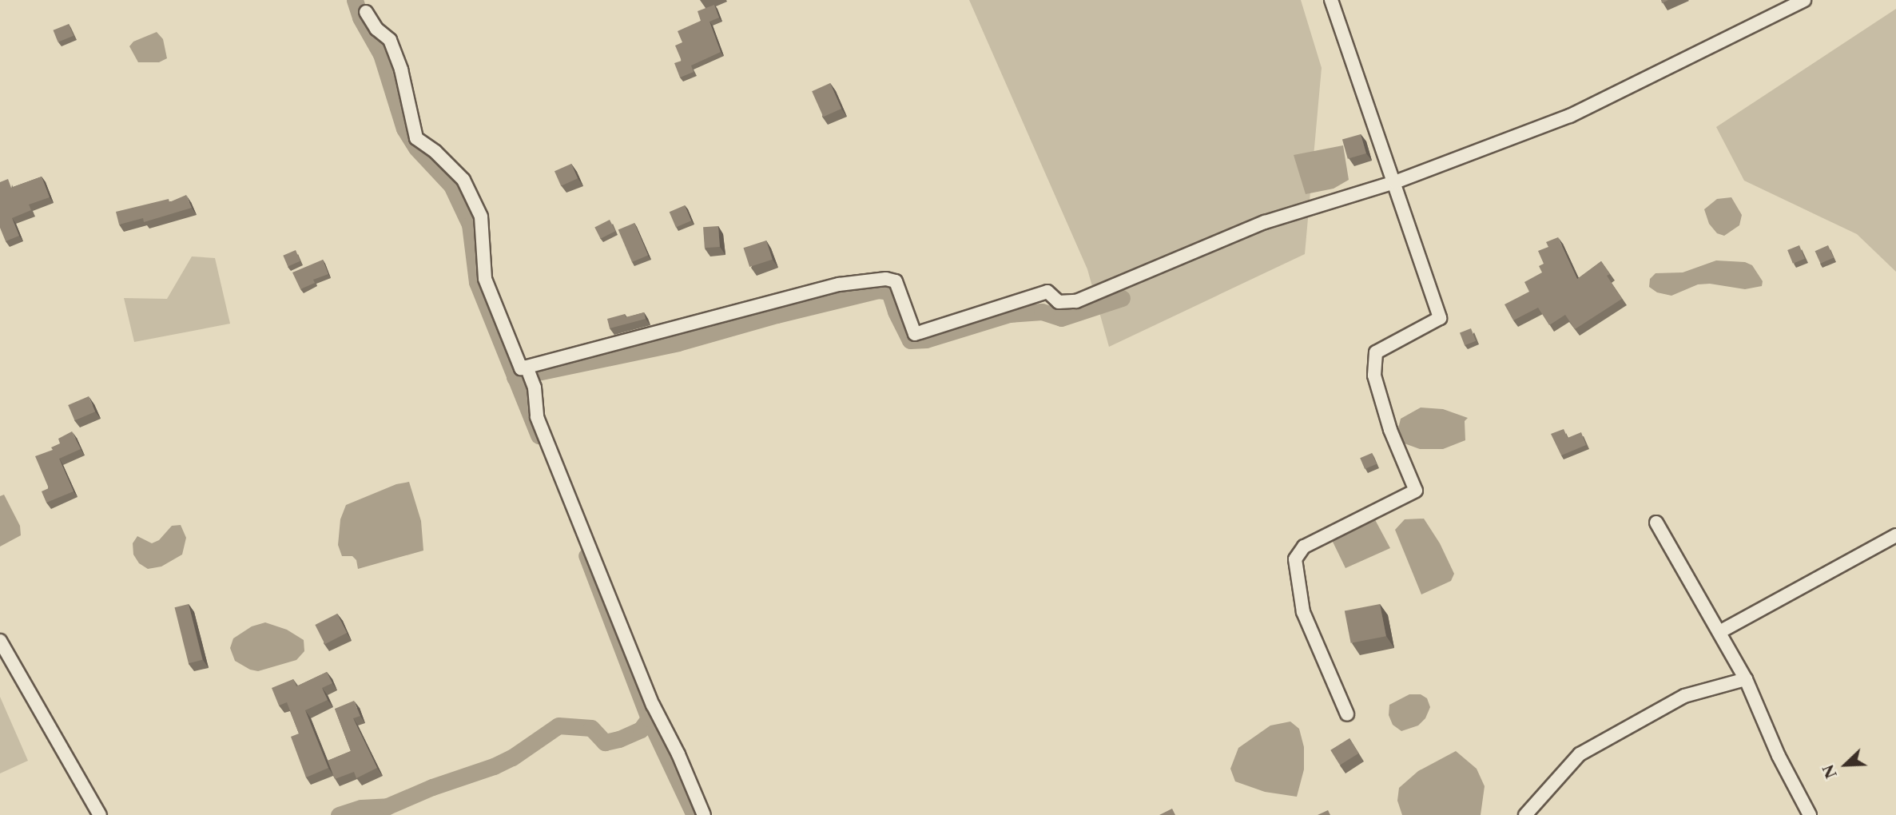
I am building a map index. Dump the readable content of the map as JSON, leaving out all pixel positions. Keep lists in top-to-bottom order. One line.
{"north":"bottom left"}
